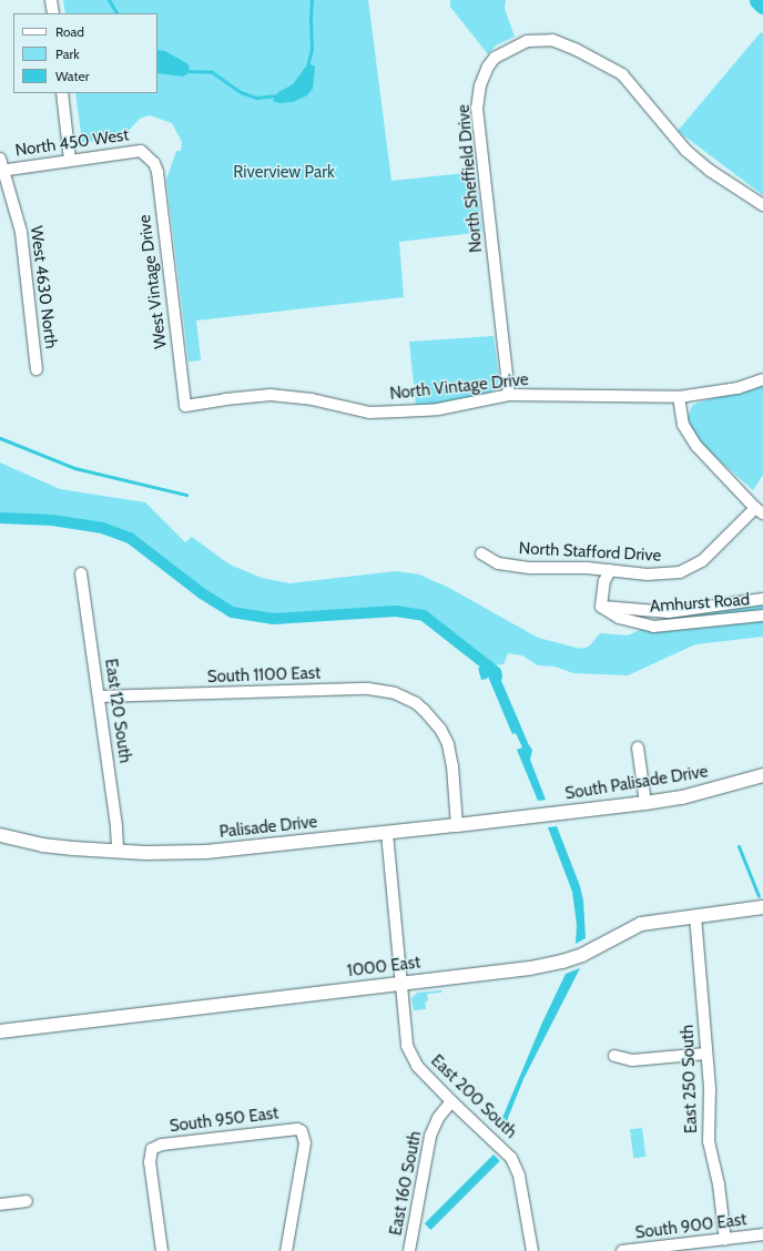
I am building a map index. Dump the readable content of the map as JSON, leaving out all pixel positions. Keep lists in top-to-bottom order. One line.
{"streets":{"street":["North 450 West","North Sheffield Drive","West Vintage Drive","West 4630 North","North Vintage Drive","North Stafford Drive","Amhurst Road","South 1100 East","East 120 South","South Palisade Drive","Palisade Drive","1000 East","East 250 South","East 200 South","South 950 East","East 160 South","South 900 East"]},"crossings":[["North 450 West","West Vintage Drive"],["North 450 West","West 4630 North"],["North Sheffield Drive","North Vintage Drive"],["West Vintage Drive","North Vintage Drive"],["South 1100 East","East 120 South"],["South 1100 East","Palisade Drive"],["East 120 South","Palisade Drive"],["South Palisade Drive","Palisade Drive"],["Palisade Drive","East 200 South"],["1000 East","East 250 South"],["1000 East","East 200 South"],["East 250 South","South 900 East"],["East 200 South","East 160 South"]],"parks":["Riverview Park"],"legend":["Road","Park","Water"]}
